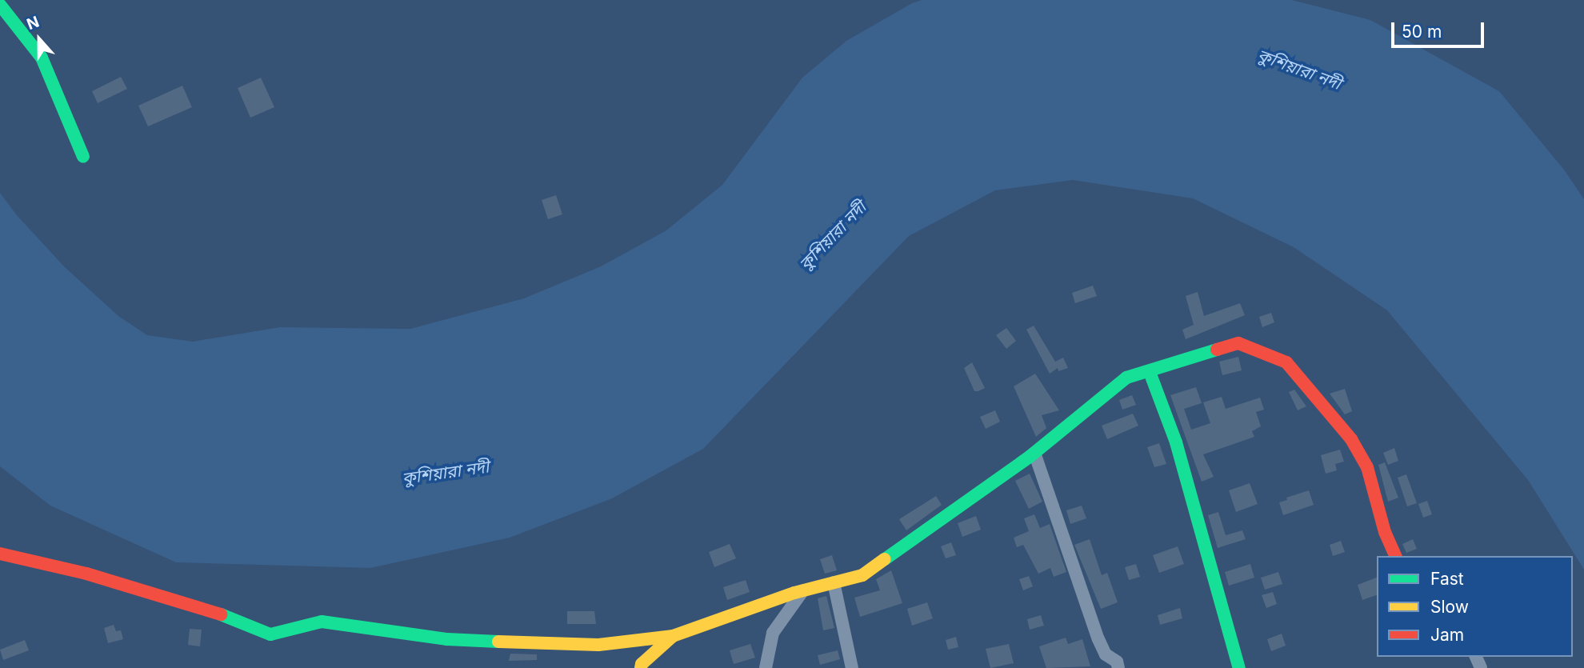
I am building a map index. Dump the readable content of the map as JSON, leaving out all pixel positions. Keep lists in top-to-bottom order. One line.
{"water":["কুশিয়ারা নদী"],"legend":["Fast","Slow","Jam"],"scale_bar":"50 m","north":"top"}
